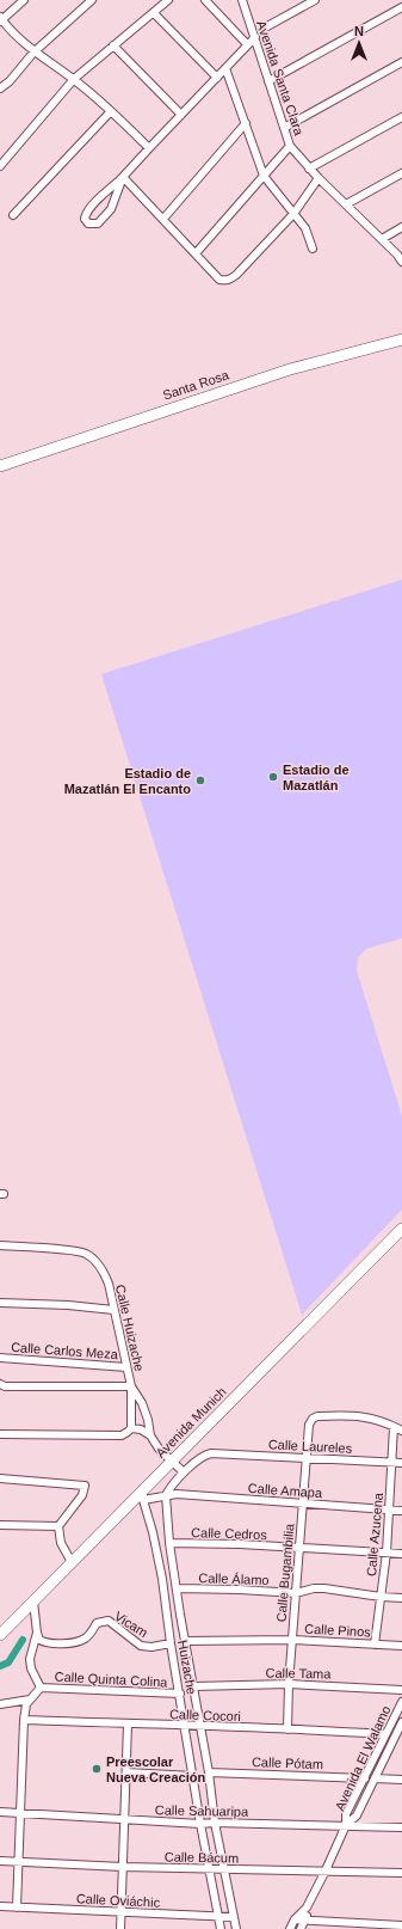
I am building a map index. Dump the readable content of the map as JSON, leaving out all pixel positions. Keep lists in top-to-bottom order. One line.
{"streets":{"main road":["Santa Rosa","Avenida Munich"],"street":["Avenida Santa Clara","Calle Huizache","Calle Carlos Meza","Calle Laureles","Calle Amapa","Calle Cedros","Calle Azucena","Calle Bugambilia","Calle Álamo","Vicam","Calle Pinos","Huizache","Calle Tama","Calle Quinta Colina","Calle Cocori","Avenida El Walamo","Calle Pótam","Calle Sahuaripa","Calle Bácum","Calle Oviáchic"]},"crossings":[["Calle Huizache","Calle Carlos Meza"],["Calle Huizache","Avenida Munich"],["Calle Huizache","Calle Laureles"],["Avenida Munich","Calle Amapa"],["Avenida Munich","Huizache"],["Calle Laureles","Calle Azucena"],["Calle Laureles","Calle Bugambilia"],["Calle Amapa","Calle Azucena"],["Calle Amapa","Calle Bugambilia"],["Calle Amapa","Huizache"],["Calle Cedros","Calle Azucena"],["Calle Cedros","Calle Bugambilia"],["Calle Cedros","Huizache"],["Calle Azucena","Calle Bugambilia"],["Calle Azucena","Calle Álamo"],["Calle Azucena","Calle Pinos"],["Calle Bugambilia","Calle Álamo"],["Calle Bugambilia","Calle Pinos"],["Calle Bugambilia","Calle Tama"],["Calle Bugambilia","Calle Cocori"],["Calle Álamo","Huizache"],["Vicam","Huizache"],["Calle Pinos","Huizache"],["Huizache","Calle Tama"],["Huizache","Calle Quinta Colina"],["Huizache","Calle Cocori"],["Huizache","Calle Pótam"],["Huizache","Calle Sahuaripa"],["Huizache","Calle Bácum"],["Huizache","Calle Oviáchic"],["Calle Cocori","Avenida El Walamo"],["Avenida El Walamo","Calle Pótam"],["Avenida El Walamo","Calle Sahuaripa"],["Avenida El Walamo","Calle Bácum"]],"places":["Estadio de Mazatlán","Estadio de Mazatlán El Encanto","Preescolar Nueva Creación"],"north":"top"}
